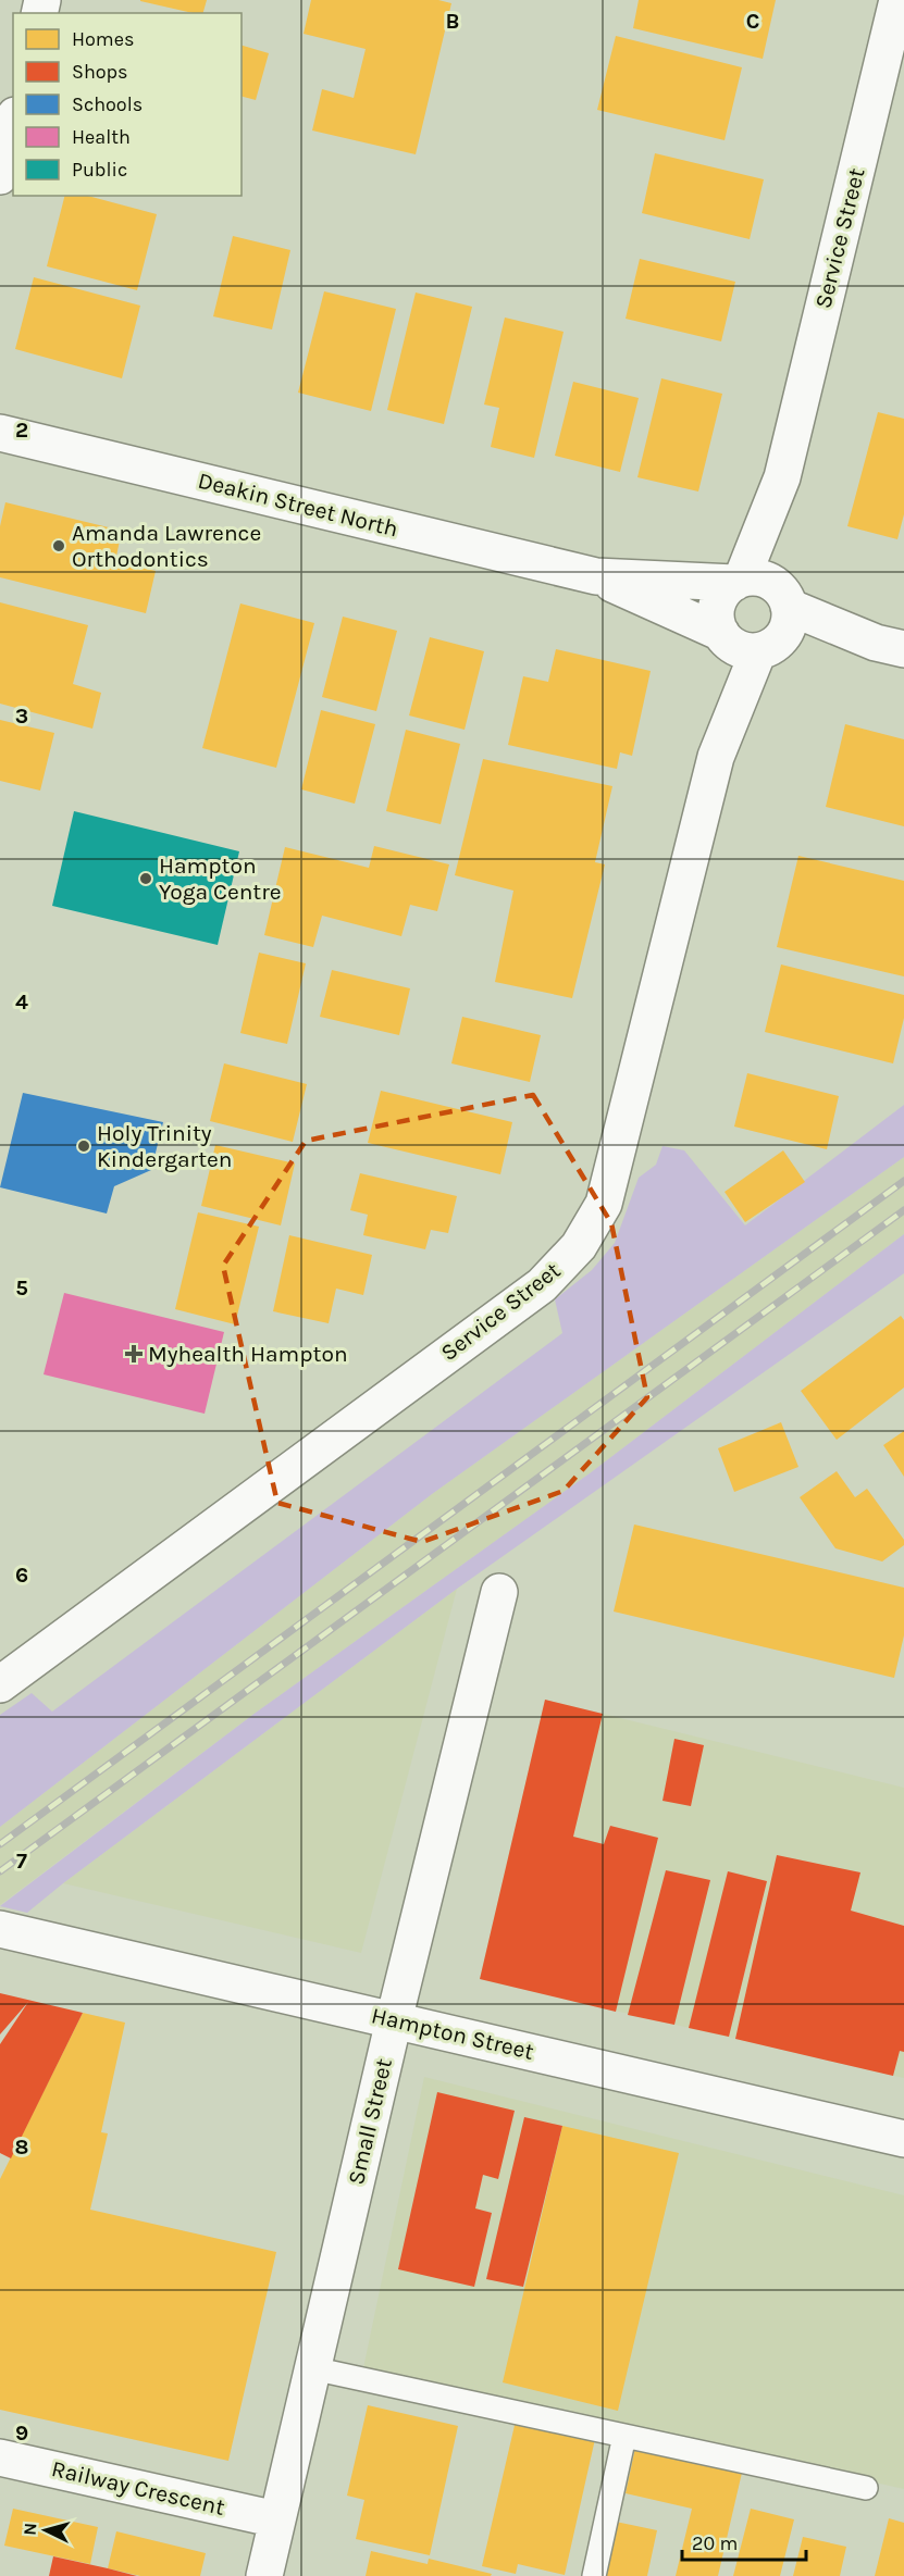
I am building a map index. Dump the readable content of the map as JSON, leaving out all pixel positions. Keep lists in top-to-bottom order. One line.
{"streets":{"street":["Service Street","Deakin Street North","Hampton Street","Small Street","Railway Crescent"]},"crossings":[["Service Street","Deakin Street North"],["Hampton Street","Small Street"],["Small Street","Railway Crescent"]],"places":{"other":["Amanda Lawrence Orthodontics","Hampton Yoga Centre","Holy Trinity Kindergarten"],"health":["Myhealth Hampton"]},"legend":["Homes","Shops","Schools","Health","Public"],"scale_bar":"20 m","north":"left","grid":{"columns":["B","C"],"rows":["2","3","4","5","6","7","8","9"]}}
